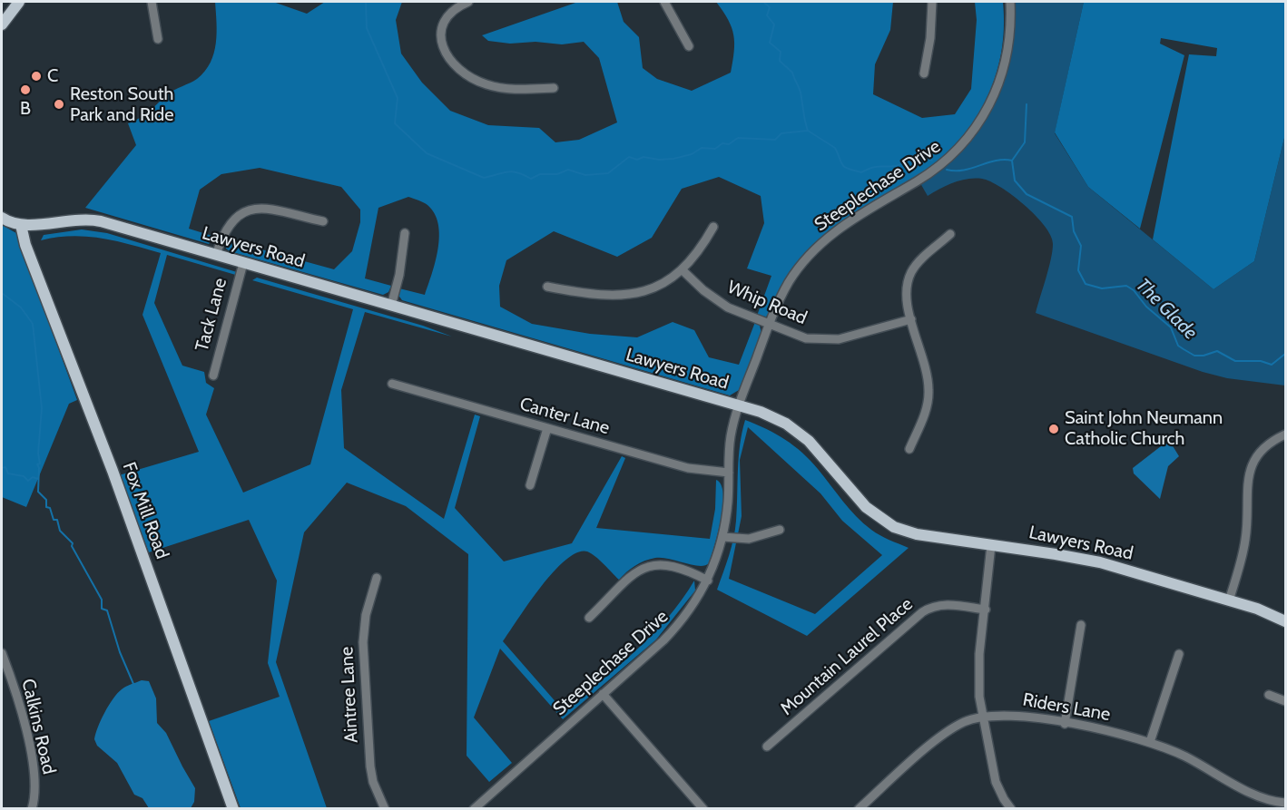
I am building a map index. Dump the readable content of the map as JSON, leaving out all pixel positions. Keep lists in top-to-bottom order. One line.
{"streets":{"main road":["Lawyers Road","Fox Mill Road"],"street":["Steeplechase Drive","Whip Road","Tack Lane","Canter Lane","Mountain Laurel Place","Aintree Lane","Riders Lane","Calkins Road"]},"crossings":[["Steeplechase Drive","Lawyers Road"],["Steeplechase Drive","Whip Road"],["Steeplechase Drive","Canter Lane"],["Lawyers Road","Tack Lane"],["Lawyers Road","Fox Mill Road"]],"water":["The Glade"],"places":["C","B","Reston South Park and Ride","Saint John Neumann Catholic Church"]}
